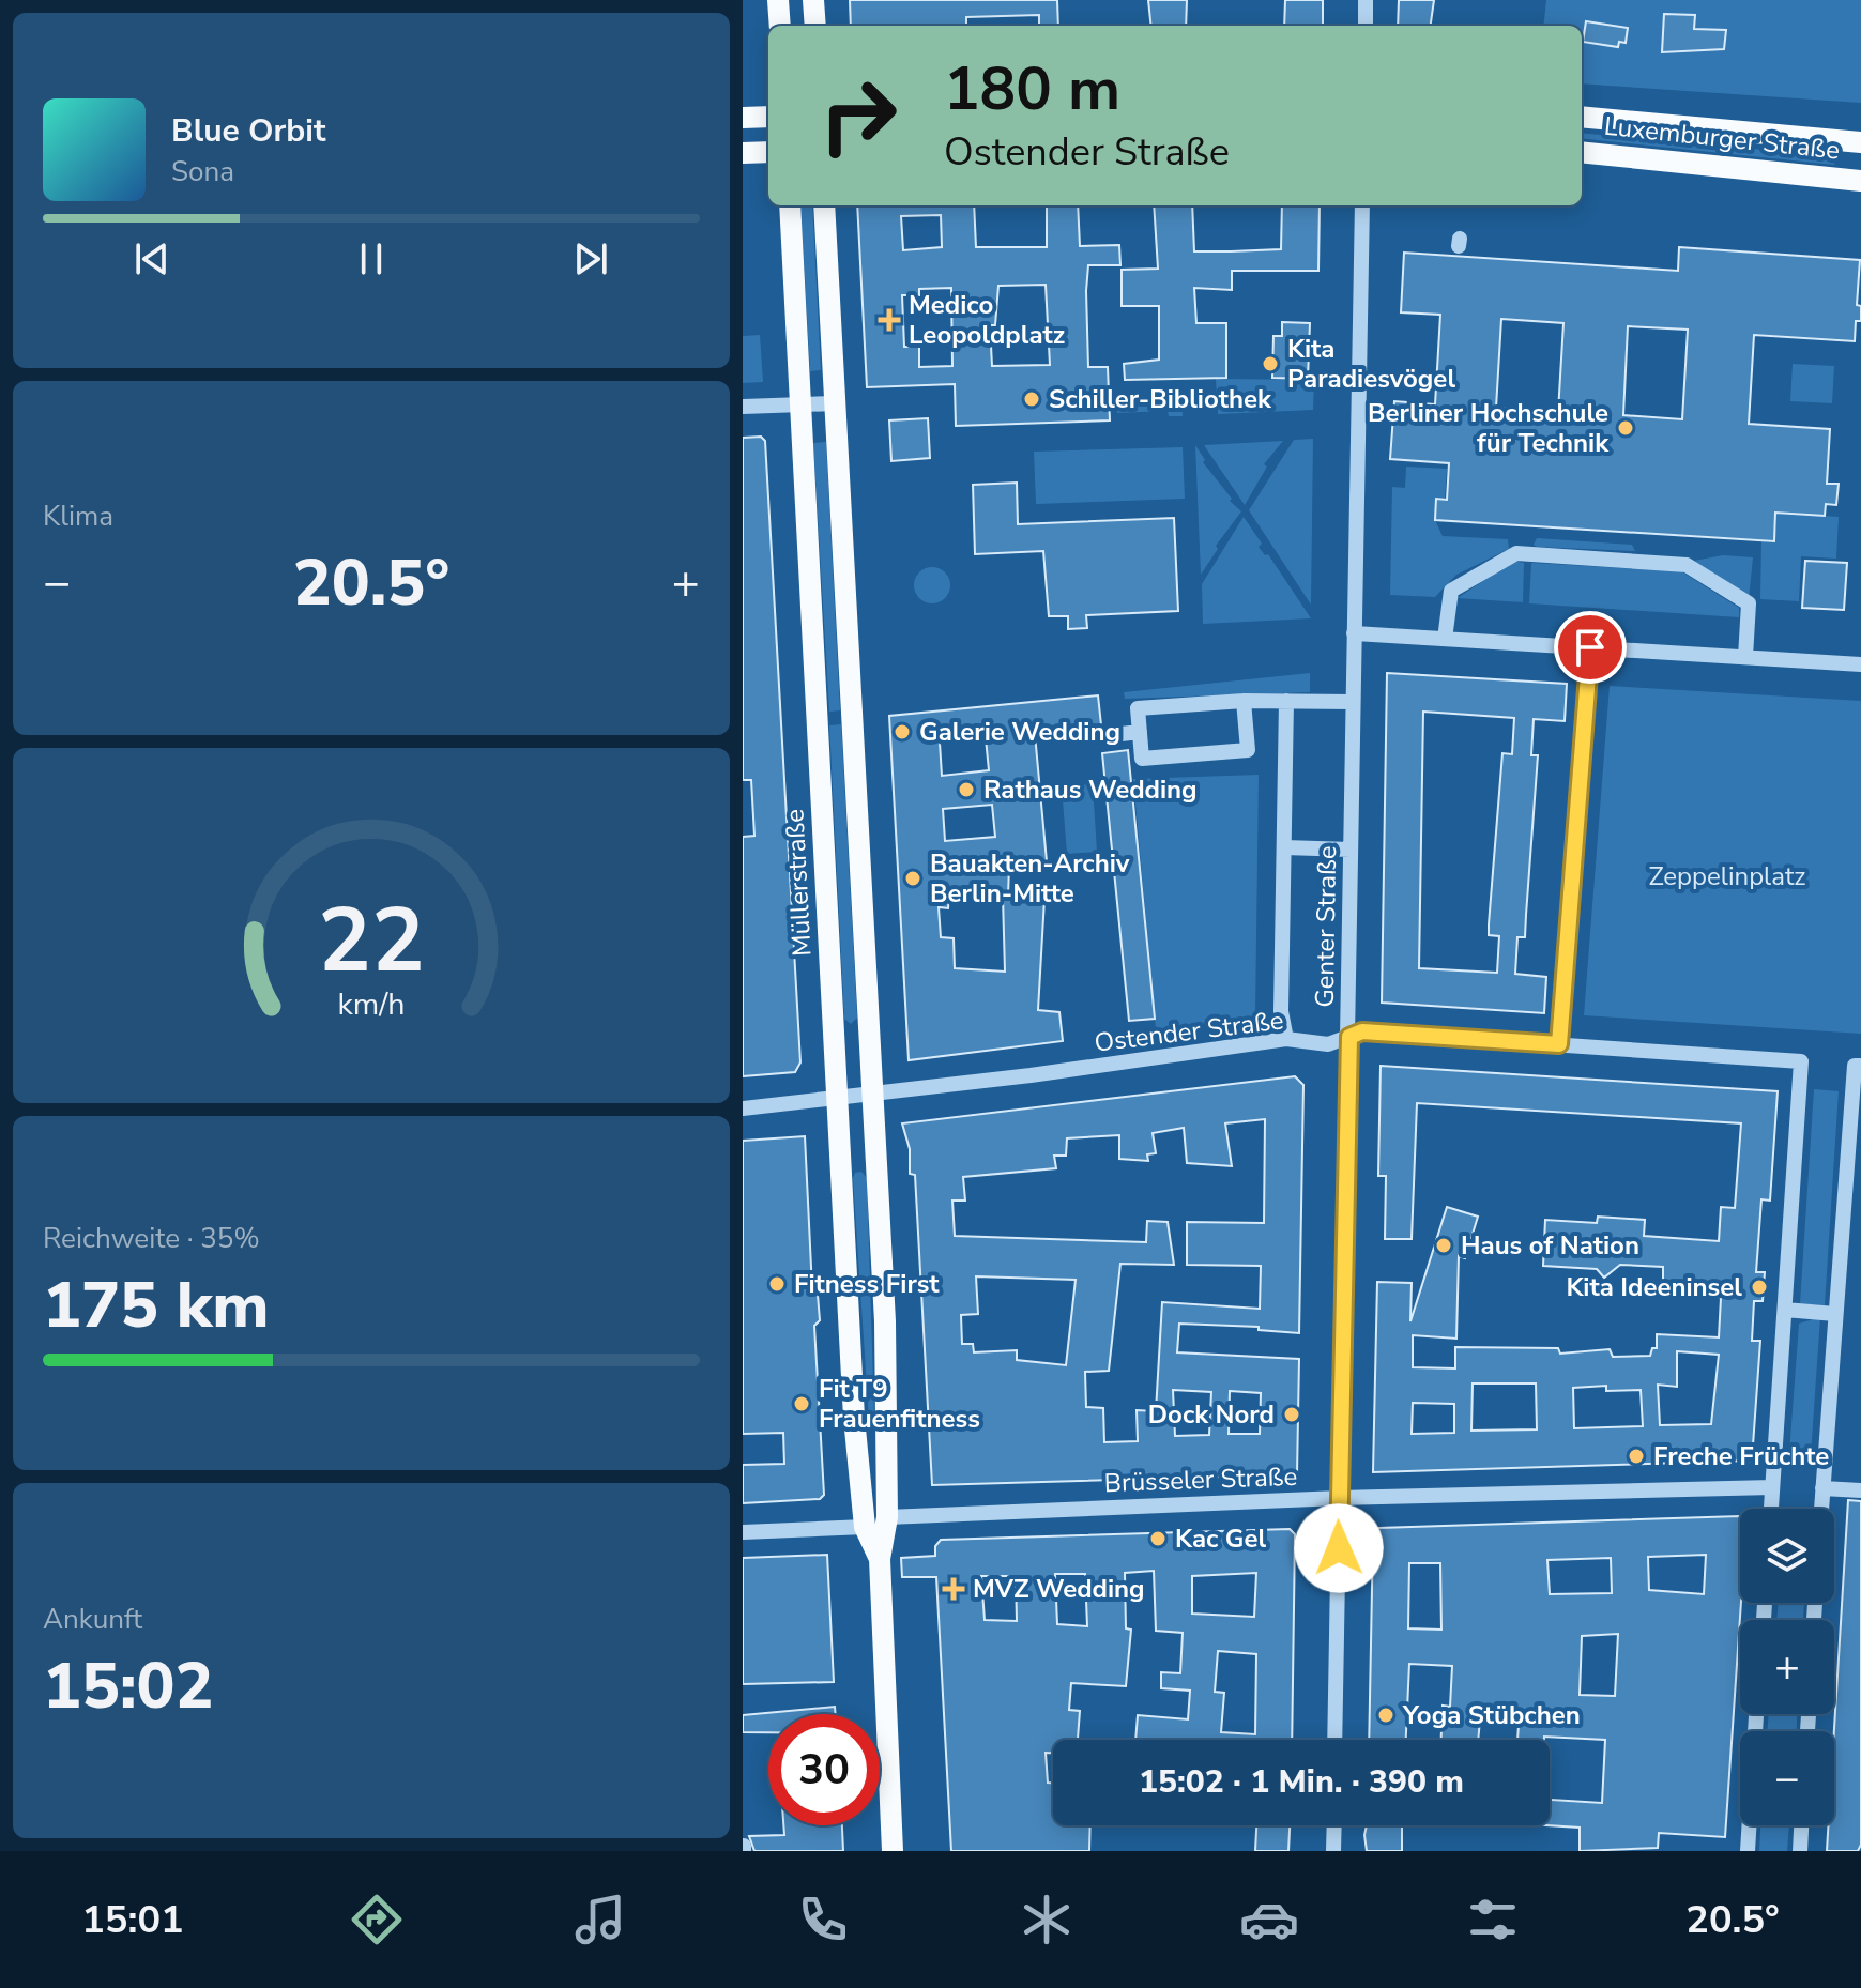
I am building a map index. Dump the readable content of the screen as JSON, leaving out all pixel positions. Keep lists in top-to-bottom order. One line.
{"streets":{"main road":["Luxemburger Straße","Müllerstraße"],"street":["Genter Straße","Ostender Straße","Brüsseler Straße"]},"crossings":[["Müllerstraße","Ostender Straße"],["Müllerstraße","Brüsseler Straße"],["Genter Straße","Ostender Straße"],["Genter Straße","Brüsseler Straße"]],"parks":["Zeppelinplatz"],"places":{"health":["Medico Leopoldplatz","MVZ Wedding"],"other":["Kita Paradiesvögel","Schiller-Bibliothek","Berliner Hochschule für Technik","Galerie Wedding","Rathaus Wedding","Bauakten-Archiv Berlin-Mitte","Haus of Nation","Fitness First","Kita Ideeninsel","Fit T9 Frauenfitness","Dock Nord","Freche Früchte","Kac Gel","Yoga Stübchen"]},"page":{"turn":["180 m","Ostender Straße"],"song":["Blue Orbit","Sona"],"tile":["Klima",["Reichweite · 35%","175 km"],["Ankunft","15:02"]],"heat":["−","20.5°","+"],"map_buttons":["+","−"],"limit":"30","trip":"15:02 · 1 Min. · 390 m","tabs":["15:01","20.5°"],"gauge":["22","km/h"]}}
